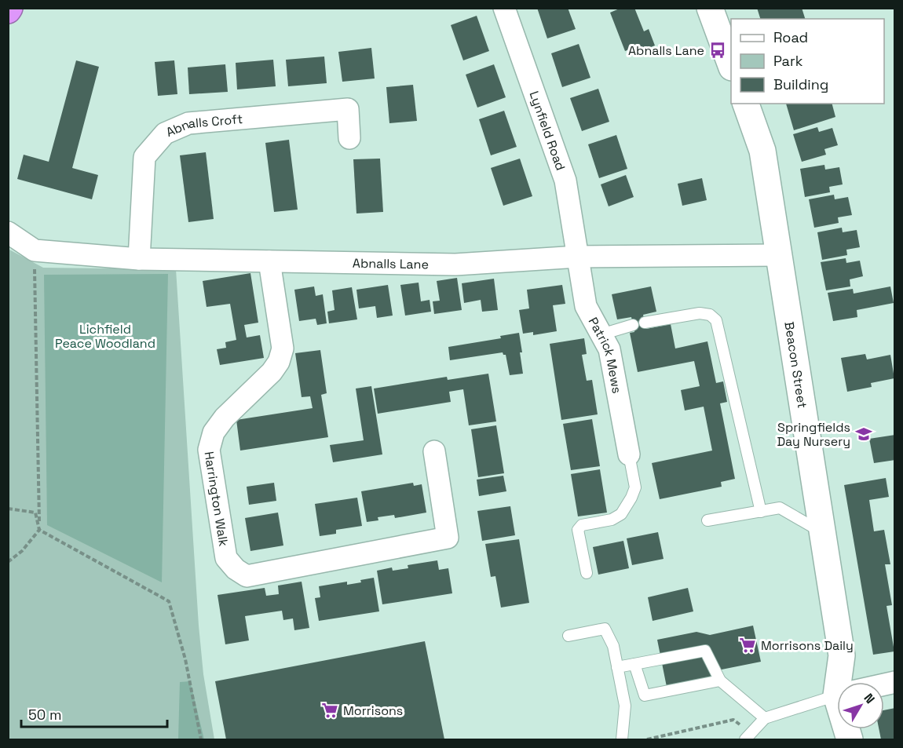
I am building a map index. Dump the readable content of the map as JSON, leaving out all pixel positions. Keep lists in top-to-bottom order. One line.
{"streets":{"street":["Abnalls Croft","Lynfield Road","Abnalls Lane","Patrick Mews","Beacon Street","Harrington Walk"]},"crossings":[["Abnalls Croft","Abnalls Lane"],["Lynfield Road","Abnalls Lane"],["Lynfield Road","Patrick Mews"],["Abnalls Lane","Patrick Mews"],["Abnalls Lane","Beacon Street"],["Abnalls Lane","Harrington Walk"]],"parks":["Lichfield Peace Woodland"],"places":{"bus stop":["Abnalls Lane"],"school or university":["Springfields Day Nursery"],"supermarket":["Morrisons Daily","Morrisons"]},"legend":["Road","Park","Building"],"scale_bar":"50 m","north":"top right"}
